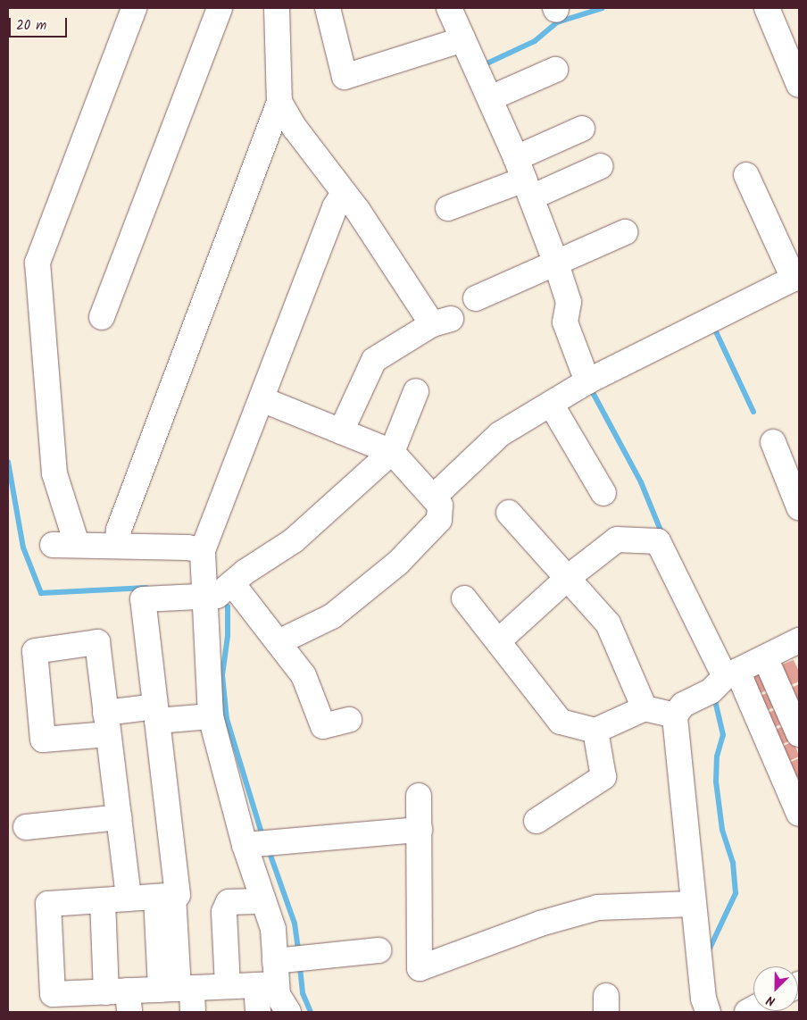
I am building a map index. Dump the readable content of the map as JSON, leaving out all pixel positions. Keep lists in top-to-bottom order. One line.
{"scale_bar":"20 m","north":"bottom left"}
